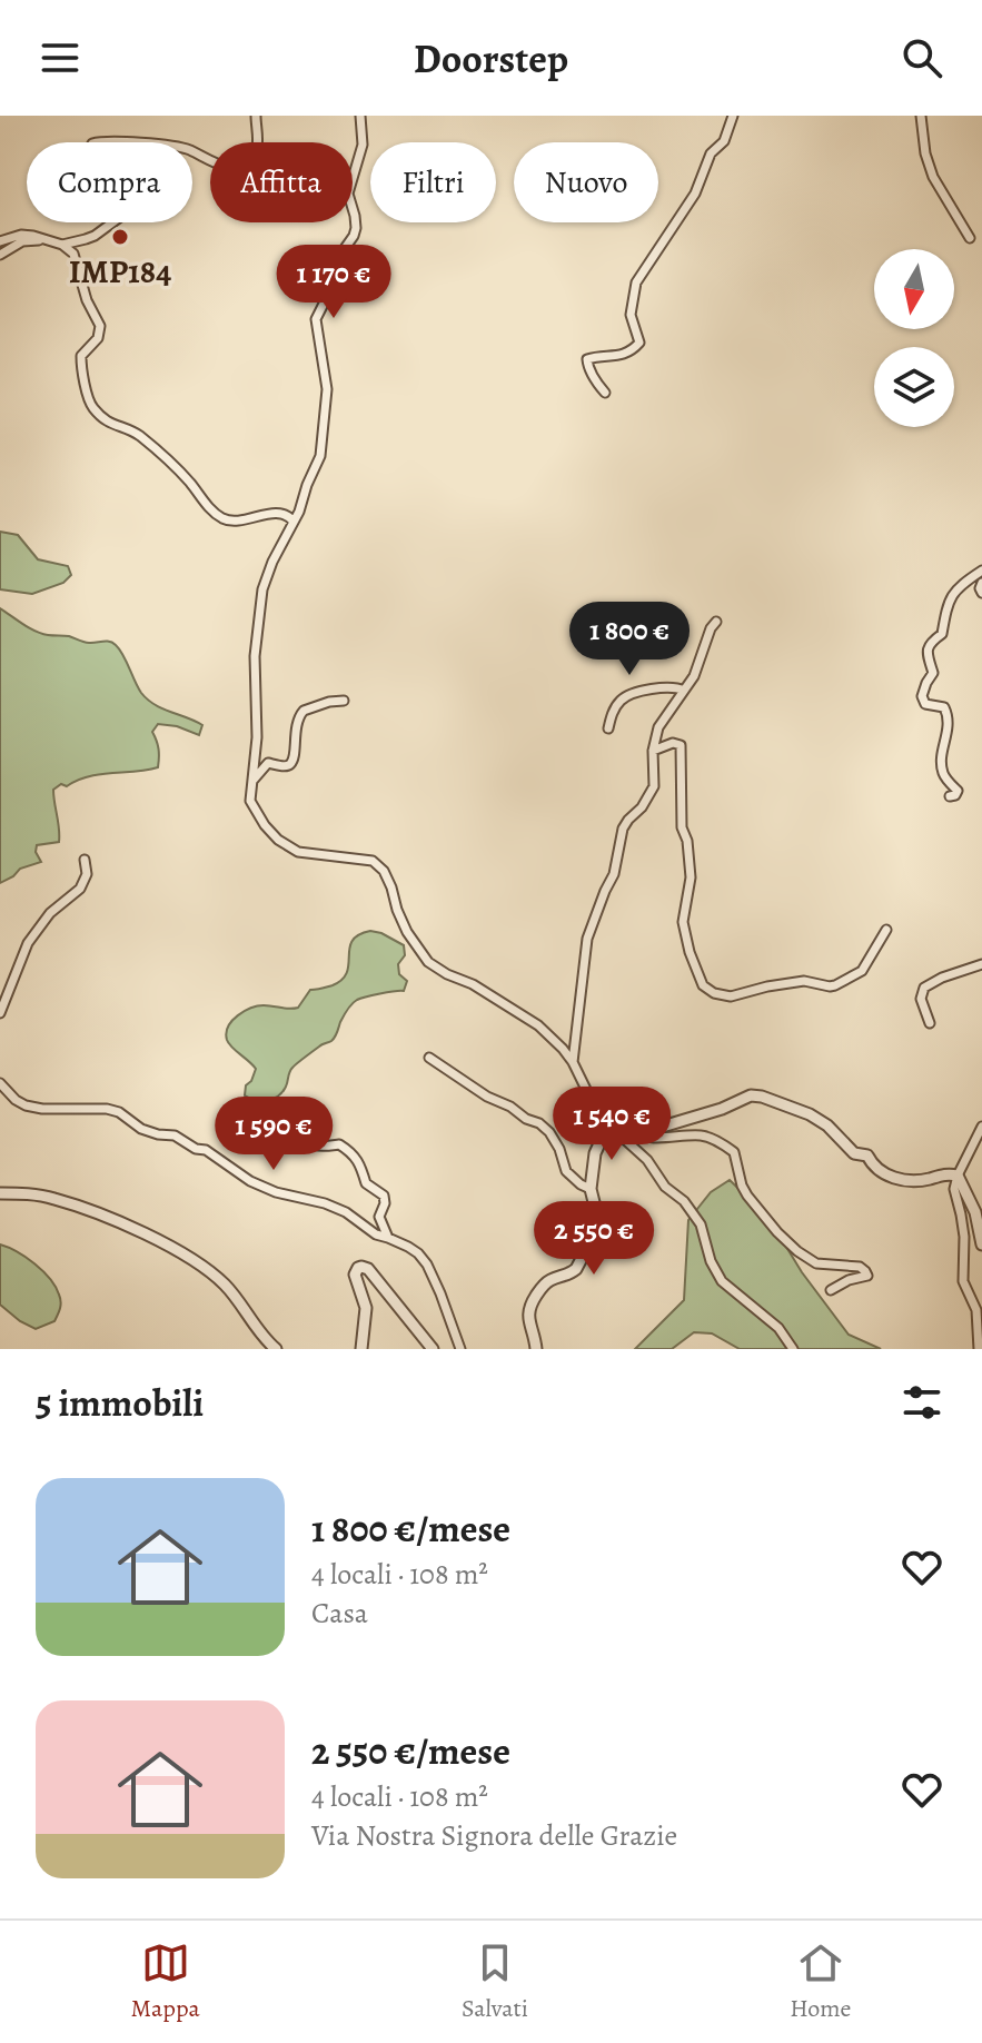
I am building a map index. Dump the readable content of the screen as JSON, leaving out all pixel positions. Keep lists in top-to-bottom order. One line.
{"places":["IMP184"],"north":"bottom","page":{"header":"Doorstep","chip":["Compra","Affitta","Filtri","Nuovo"],"price":["1 170 €","1 800 €","1 540 €","1 590 €","2 550 €"],"heading":"5 immobili","list":[{"name":"1 800 €/mese","note":"4 locali · 108 m² · Casa"},{"name":"2 550 €/mese","note":"4 locali · 108 m² · Via Nostra Signora delle Grazie"}],"tabs":["Mappa","Salvati","Home"]}}
